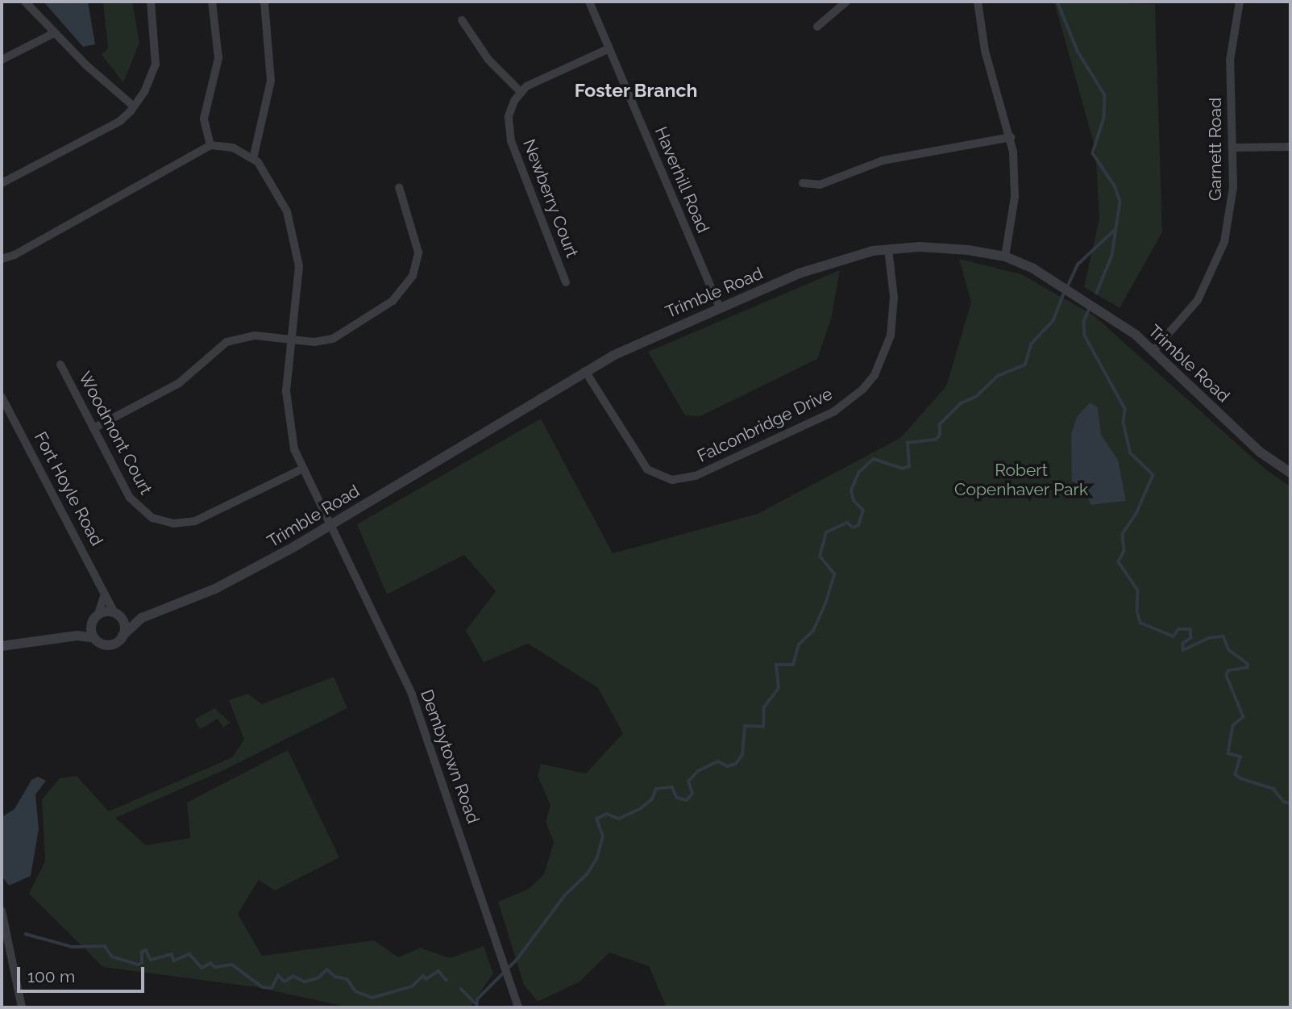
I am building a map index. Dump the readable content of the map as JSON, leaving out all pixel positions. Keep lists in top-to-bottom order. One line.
{"streets":{"street":["Garnett Road","Haverhill Road","Newberry Court","Trimble Road","Falconbridge Drive","Woodmont Court","Fort Hoyle Road","Dembytown Road"]},"crossings":[["Garnett Road","Trimble Road"],["Haverhill Road","Trimble Road"],["Trimble Road","Falconbridge Drive"],["Trimble Road","Fort Hoyle Road"],["Trimble Road","Dembytown Road"],["Woodmont Court","Dembytown Road"]],"districts":["Foster Branch"],"parks":["Robert Copenhaver Park"],"scale_bar":"100 m"}
